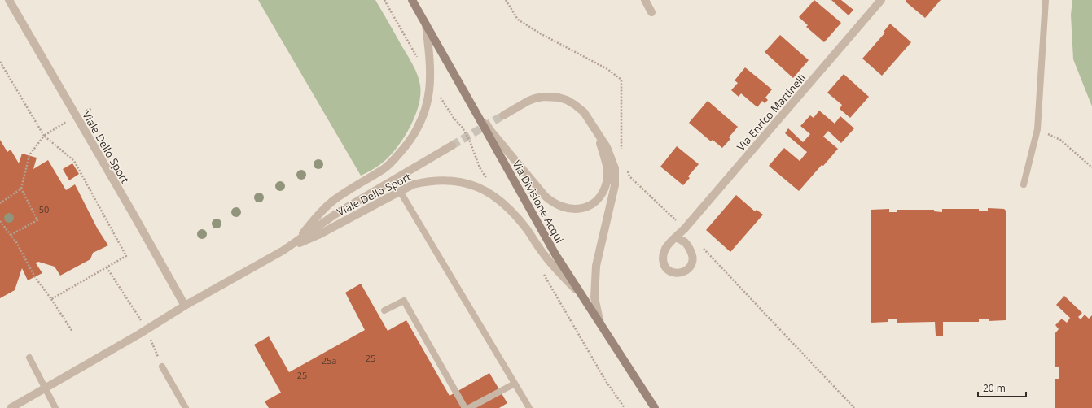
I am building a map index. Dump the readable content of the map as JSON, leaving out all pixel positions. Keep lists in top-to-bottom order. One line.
{"streets":{"main road":["Via Divisione Acqui"],"street":["Via Enrico Martinelli","Viale Dello Sport"]},"crossings":[["Viale Dello Sport","Via Divisione Acqui"]],"house_numbers":["50","25","25a","25"],"scale_bar":"20 m"}
